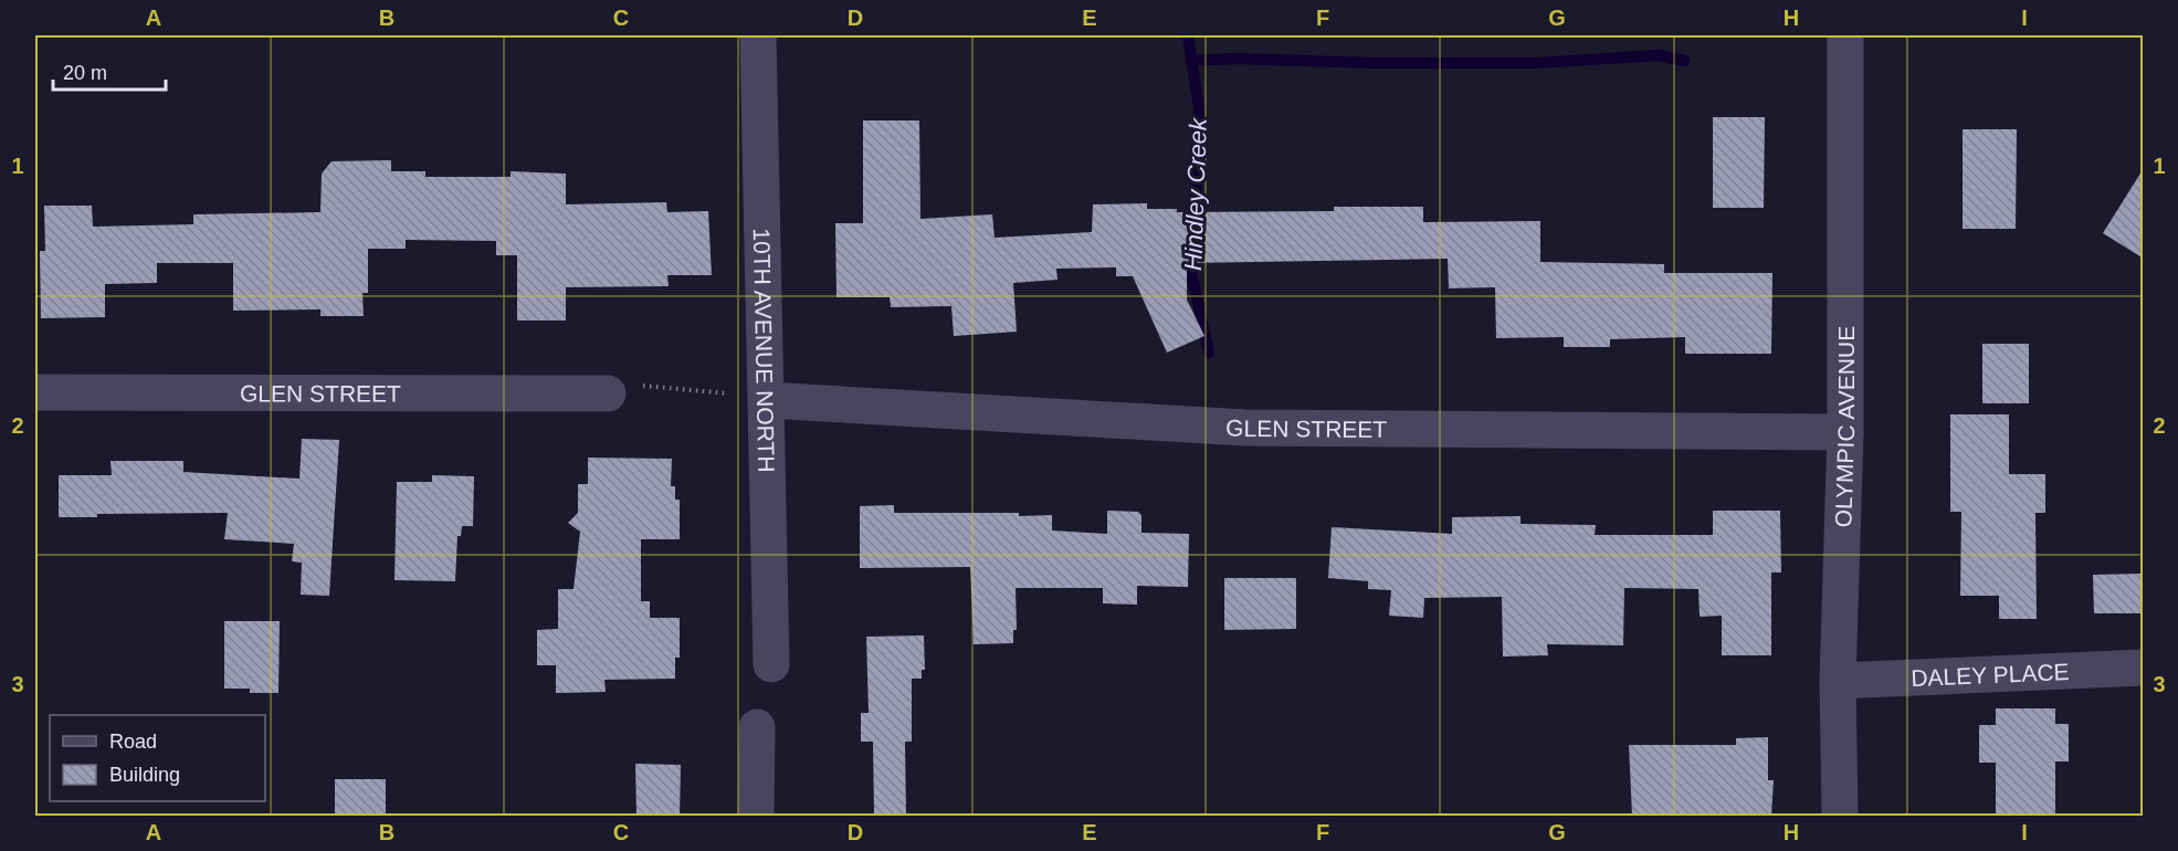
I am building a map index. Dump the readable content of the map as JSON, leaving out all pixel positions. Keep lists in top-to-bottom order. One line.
{"streets":{"street":["10TH AVENUE NORTH","GLEN STREET","OLYMPIC AVENUE","DALEY PLACE"]},"crossings":[["10TH AVENUE NORTH","GLEN STREET"],["GLEN STREET","OLYMPIC AVENUE"],["OLYMPIC AVENUE","DALEY PLACE"]],"water":["Hindley Creek"],"legend":["Road","Building"],"scale_bar":"20 m","grid":{"columns":["A","B","C","D","E","F","G","H","I"],"rows":["1","2","3"]}}
